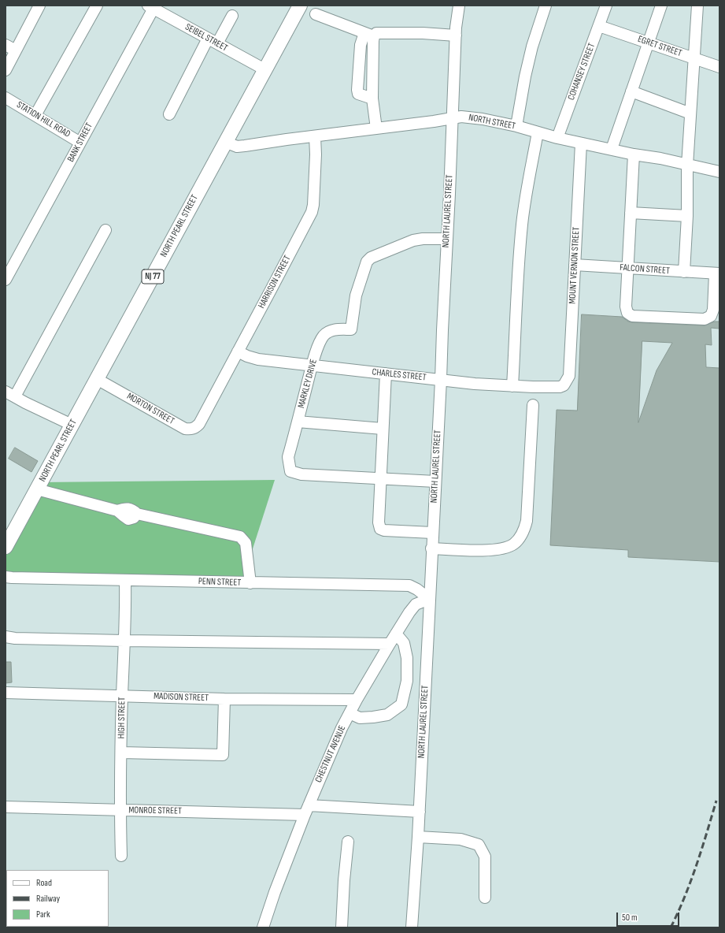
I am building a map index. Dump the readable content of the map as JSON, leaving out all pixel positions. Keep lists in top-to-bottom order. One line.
{"streets":{"main road":["NORTH PEARL STREET","NJ 77"],"street":["SEIBEL STREET","EGRET STREET","COHANSEY STREET","STATION HILL ROAD","NORTH STREET","BANK STREET","NORTH LAUREL STREET","MOUNT VERNON STREET","FALCON STREET","HARRISON STREET","CHARLES STREET","MARKLEY DRIVE","MORTON STREET","PENN STREET","MADISON STREET","HIGH STREET","CHESTNUT AVENUE","MONROE STREET"]},"crossings":[["SEIBEL STREET","BANK STREET"],["SEIBEL STREET","NORTH PEARL STREET"],["EGRET STREET","COHANSEY STREET"],["COHANSEY STREET","NORTH STREET"],["STATION HILL ROAD","BANK STREET"],["NORTH STREET","NORTH LAUREL STREET"],["NORTH STREET","NORTH PEARL STREET"],["NORTH STREET","MOUNT VERNON STREET"],["NORTH STREET","HARRISON STREET"],["NORTH LAUREL STREET","CHARLES STREET"],["NORTH LAUREL STREET","MARKLEY DRIVE"],["NORTH LAUREL STREET","PENN STREET"],["NORTH LAUREL STREET","CHESTNUT AVENUE"],["NORTH LAUREL STREET","MONROE STREET"],["NORTH PEARL STREET","MORTON STREET"],["MOUNT VERNON STREET","FALCON STREET"],["MOUNT VERNON STREET","CHARLES STREET"],["HARRISON STREET","CHARLES STREET"],["HARRISON STREET","MORTON STREET"],["CHARLES STREET","MARKLEY DRIVE"],["PENN STREET","HIGH STREET"],["PENN STREET","CHESTNUT AVENUE"],["MADISON STREET","HIGH STREET"],["MADISON STREET","CHESTNUT AVENUE"],["HIGH STREET","MONROE STREET"],["CHESTNUT AVENUE","MONROE STREET"]],"legend":["Road","Railway","Park"],"scale_bar":"50 m"}
